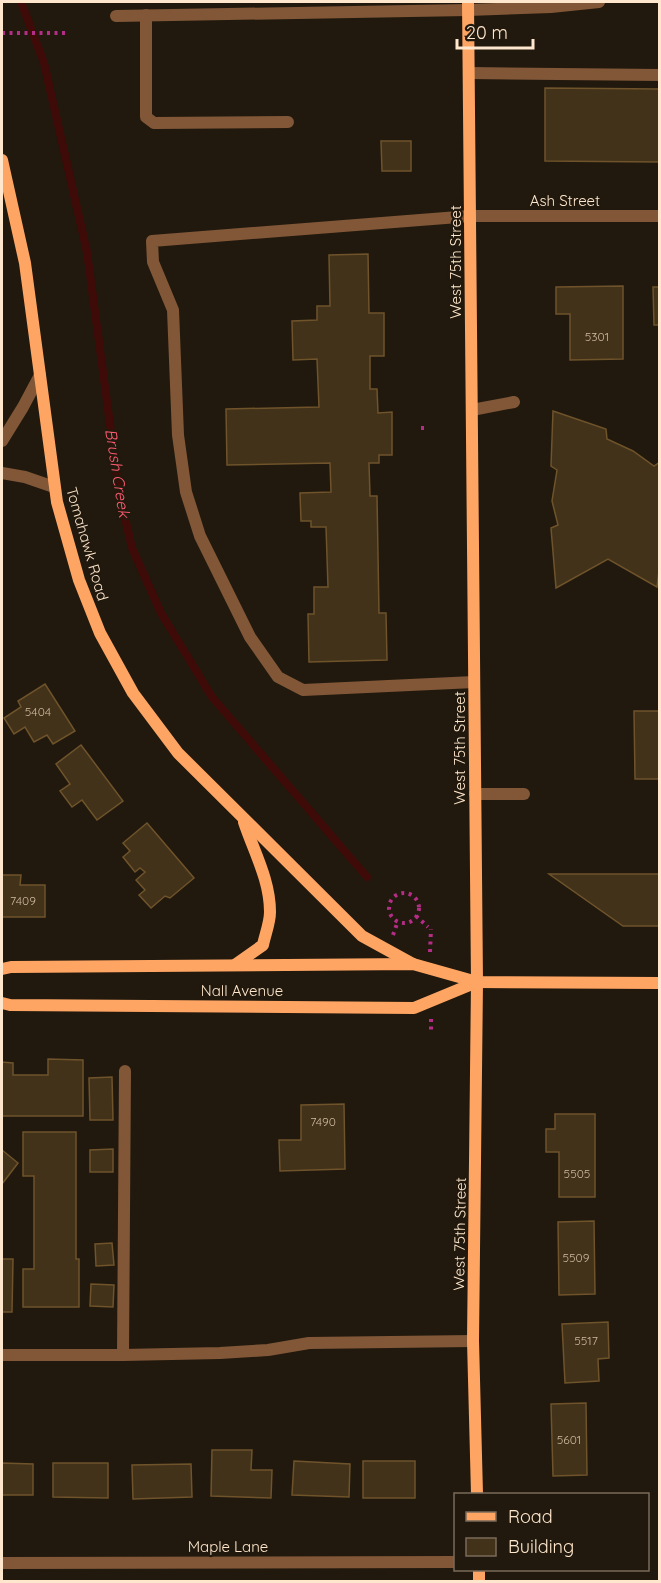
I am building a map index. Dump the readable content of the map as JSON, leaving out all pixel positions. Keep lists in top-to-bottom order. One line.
{"streets":{"main road":["West 75th Street","Tomahawk Road","Nall Avenue"],"street":["Ash Street","Maple Lane"]},"crossings":[["Ash Street","West 75th Street"],["West 75th Street","Nall Avenue"],["Tomahawk Road","Nall Avenue"]],"water":["Brush Creek"],"house_numbers":["5301","5404","7409","7490","5505","5509","5517","5601"],"legend":["Road","Building"],"scale_bar":"20 m"}
